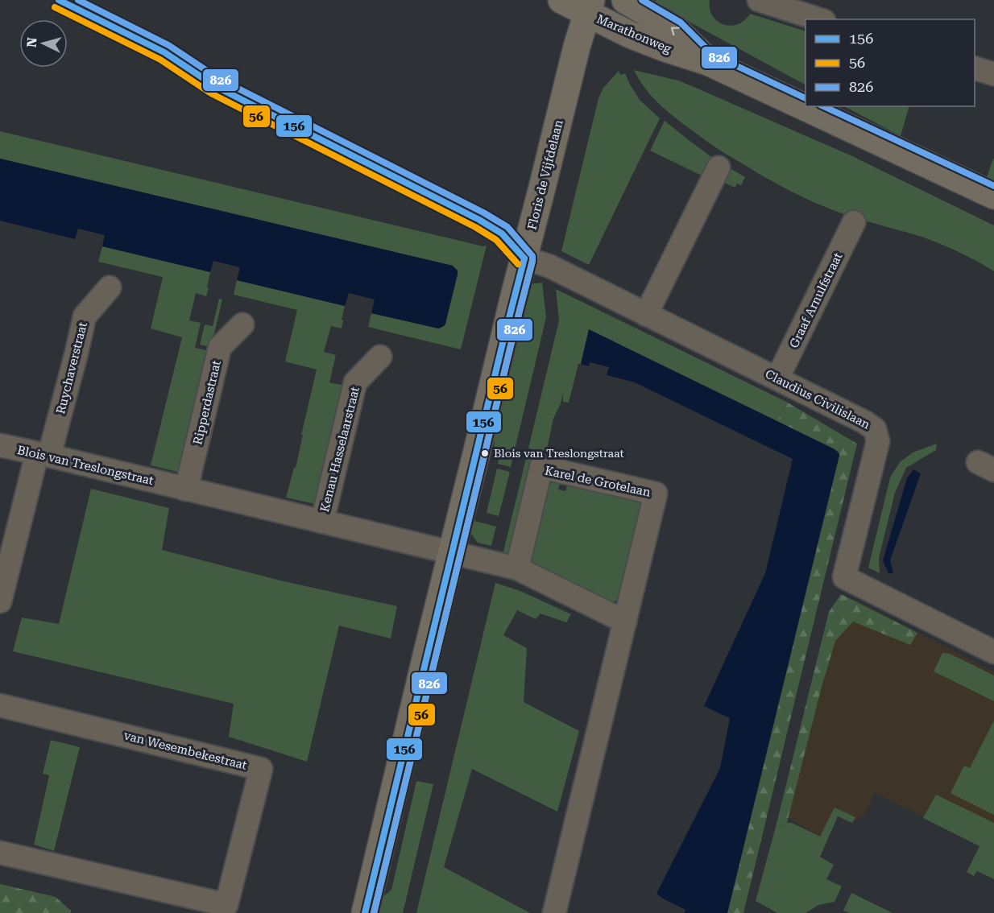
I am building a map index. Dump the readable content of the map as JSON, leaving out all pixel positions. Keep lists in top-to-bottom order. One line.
{"streets":{"street":["Marathonweg","Floris de Vijfdelaan","Graaf Arnulfstraat","Ruychaverstraat","Claudius Civilislaan","Ripperdastraat","Kenau Hasselaarstraat","Blois van Treslongstraat","Karel de Grotelaan","van Wesembekestraat"]},"crossings":[["Marathonweg","Floris de Vijfdelaan"],["Floris de Vijfdelaan","Claudius Civilislaan"],["Floris de Vijfdelaan","Blois van Treslongstraat"],["Graaf Arnulfstraat","Claudius Civilislaan"],["Ruychaverstraat","Blois van Treslongstraat"],["Ripperdastraat","Blois van Treslongstraat"],["Kenau Hasselaarstraat","Blois van Treslongstraat"]],"places":["Blois van Treslongstraat"],"lines":["transit line 156","transit line 826","transit line 56"],"legend":["156","56","826"],"north":"left"}
